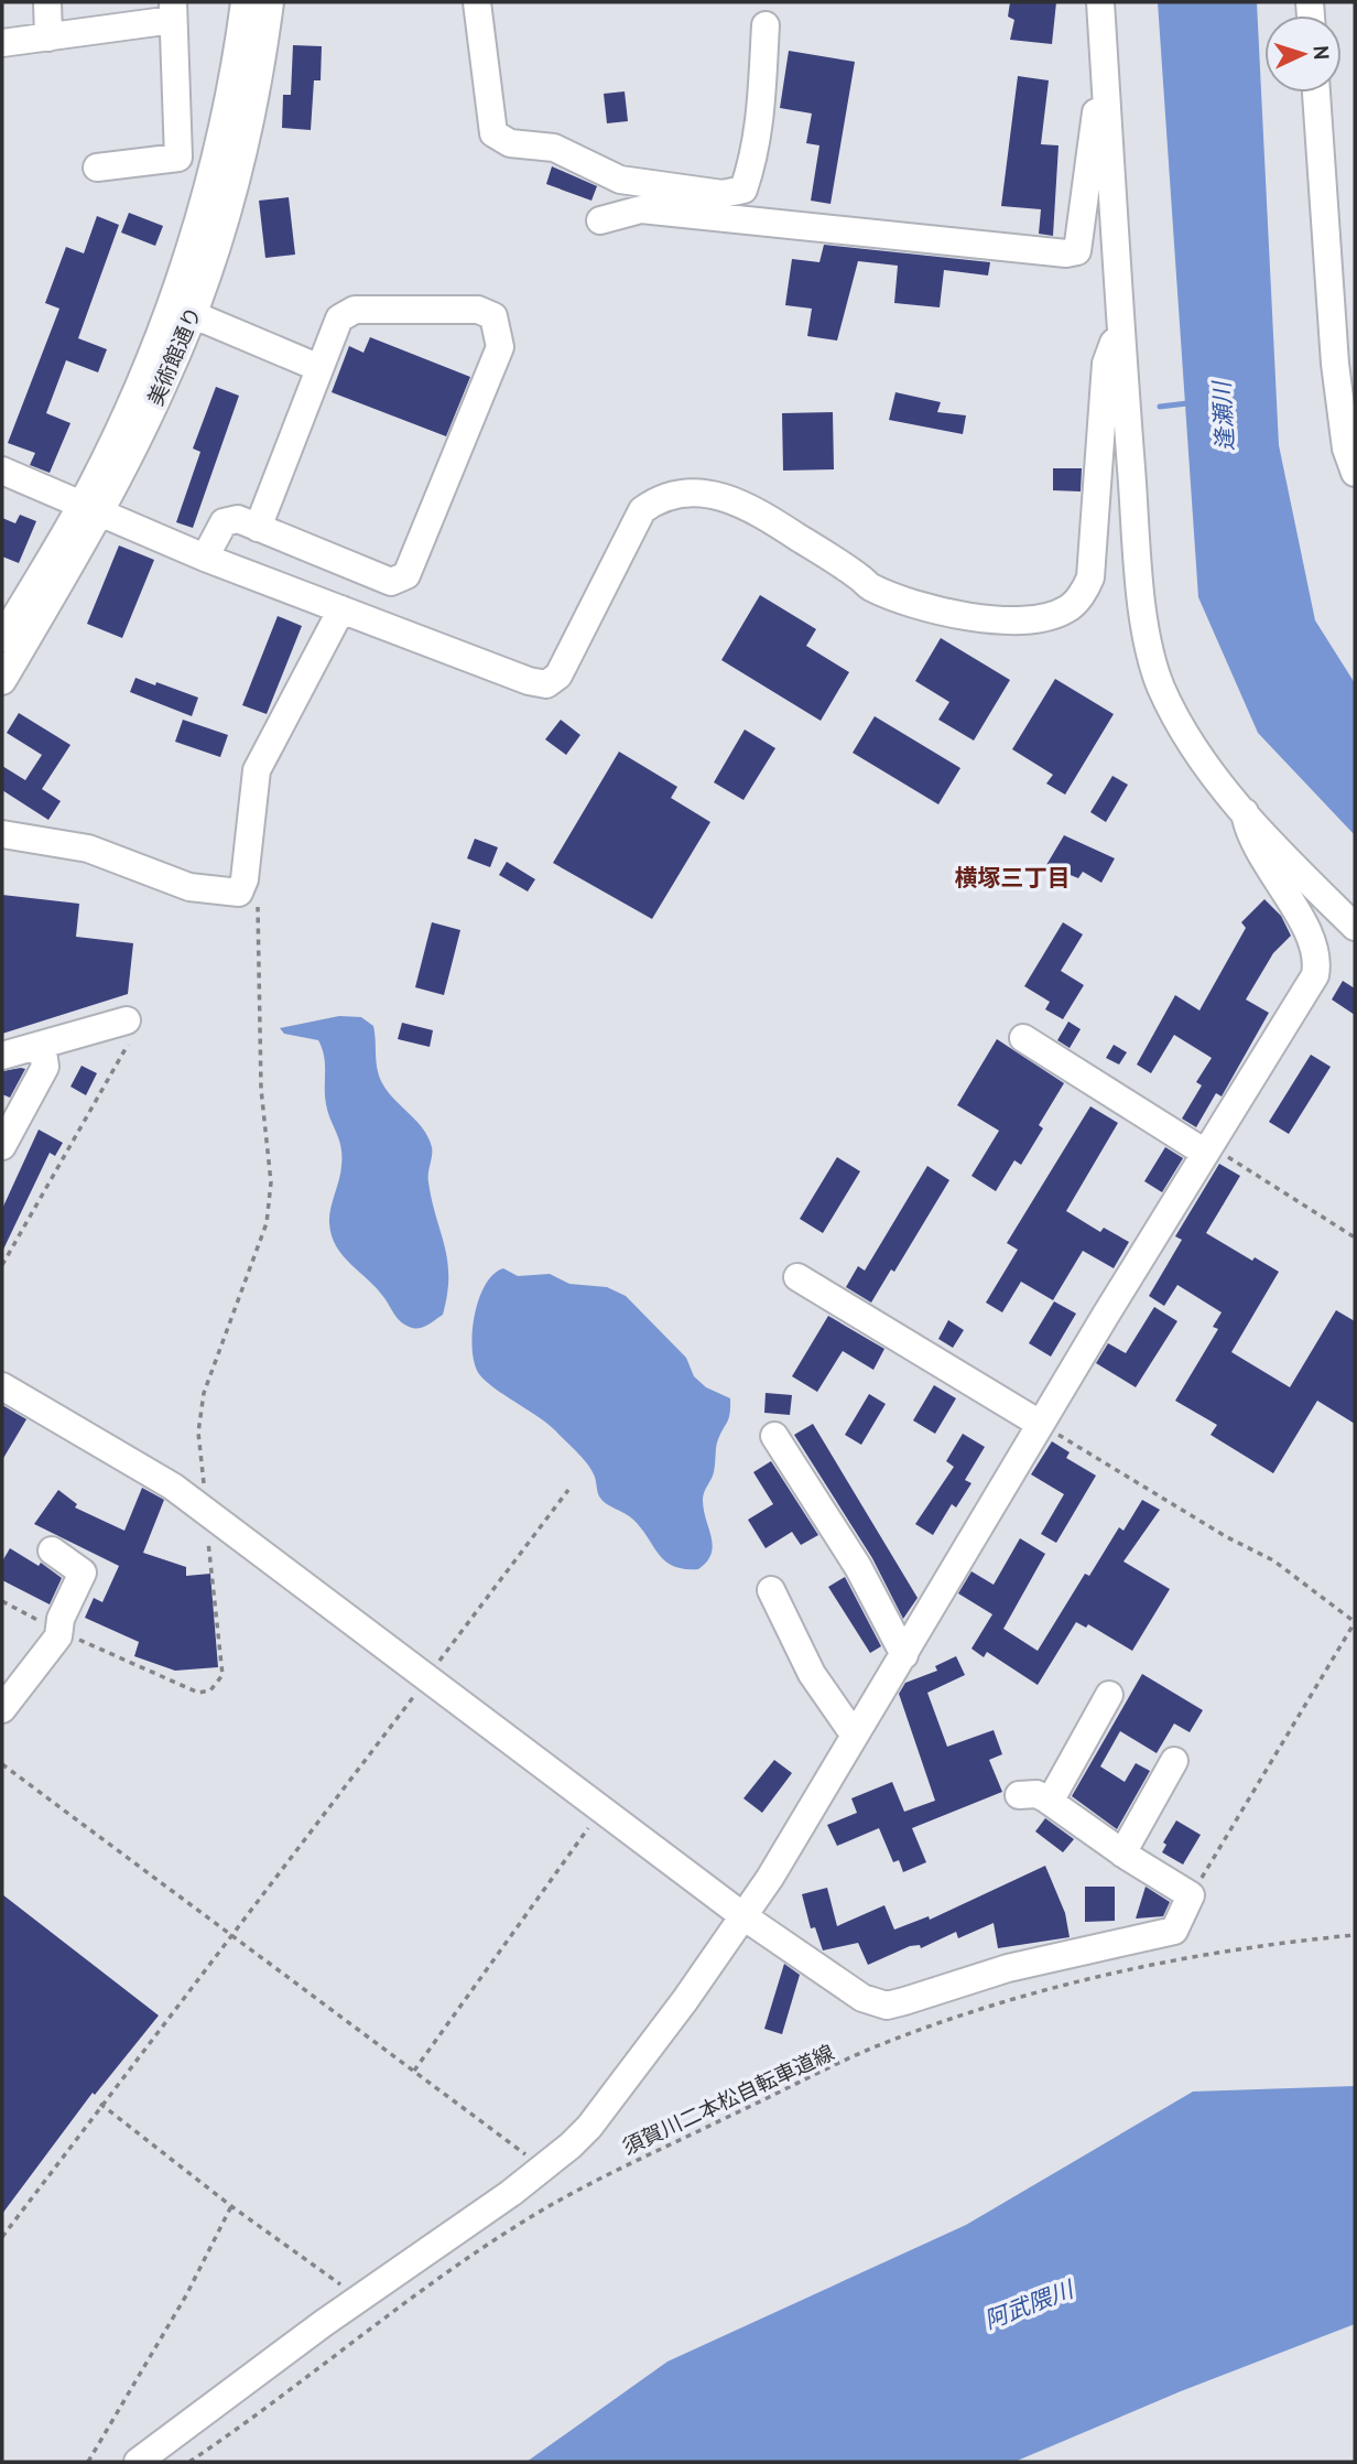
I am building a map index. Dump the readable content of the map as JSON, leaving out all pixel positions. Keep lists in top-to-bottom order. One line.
{"streets":{"street":["美術館通り"],"path":["須賀川二本松自転車道線"]},"districts":["横塚三丁目"],"water":["逢瀬川","阿武隈川"],"north":"right"}
